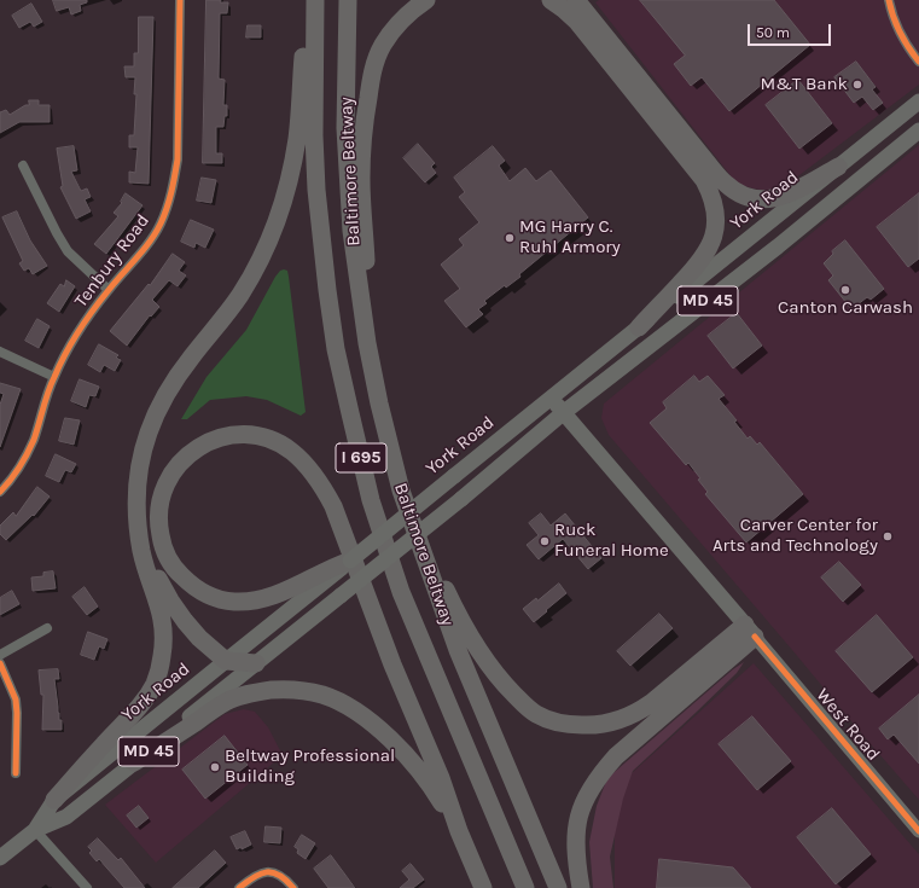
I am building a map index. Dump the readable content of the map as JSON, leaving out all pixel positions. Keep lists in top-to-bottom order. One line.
{"streets":{"highway":["Baltimore Beltway","I 695"],"main road":["York Road","MD 45","West Road"],"street":["Tenbury Road"]},"crossings":[["York Road","West Road"]],"places":["M&T Bank","MG Harry C. Ruhl Armory","Canton Carwash","Carver Center for Arts and Technology","Ruck Funeral Home","Beltway Professional Building"],"scale_bar":"50 m"}
